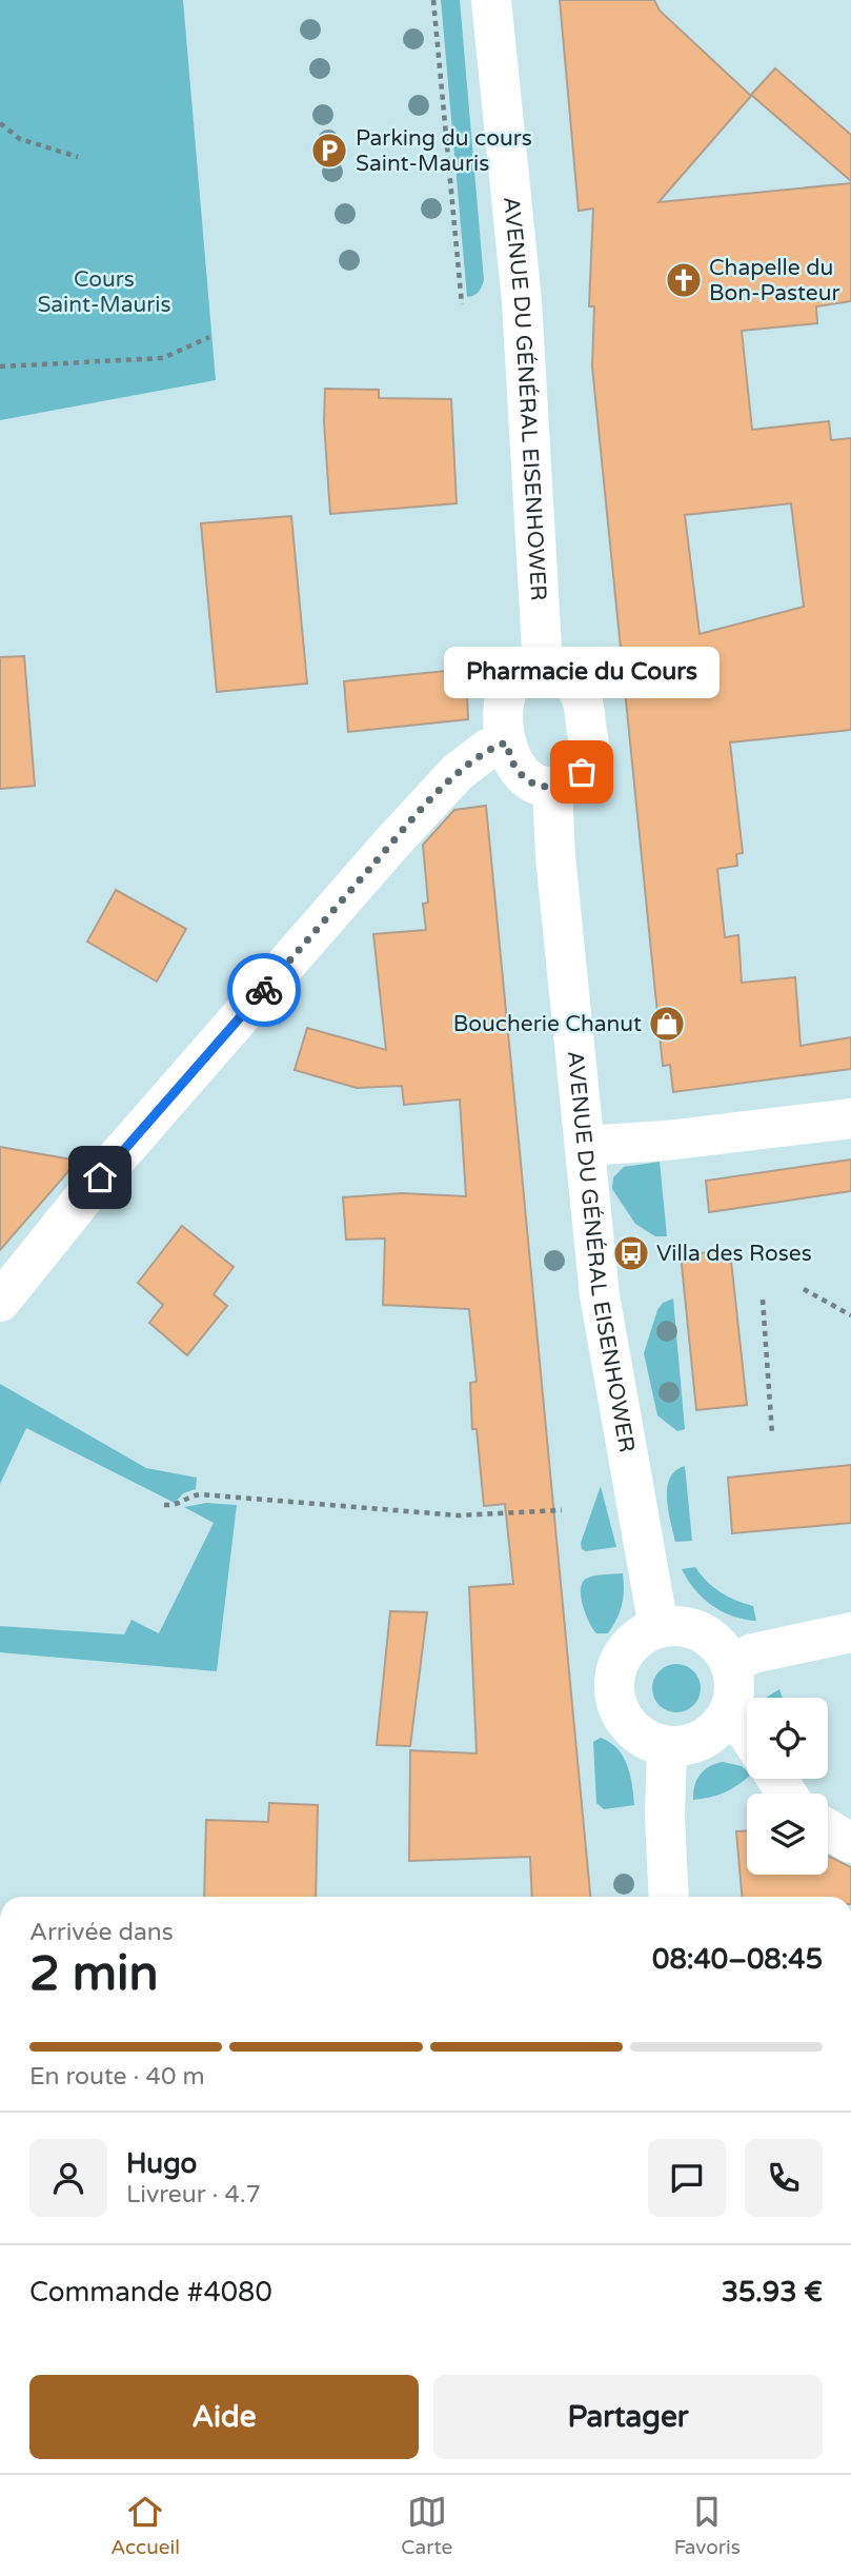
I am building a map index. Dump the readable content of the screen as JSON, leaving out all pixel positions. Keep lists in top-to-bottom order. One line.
{"streets":{"main road":["AVENUE DU GÉNÉRAL EISENHOWER"]},"parks":["Cours Saint-Mauris"],"places":{"parking":["Parking du cours Saint-Mauris"],"church":["Chapelle du Bon-Pasteur"],"other":["Pharmacie du Cours"],"shop":["Boucherie Chanut"],"bus stop":["Villa des Roses"]},"page":{"bubble":"Pharmacie du Cours","heading":["2 min","Arrivée dans","08:40–08:45"],"panel":["Hugo","Livreur · 4.7","Commande #4080","35.93 €"],"bar":"En route · 40 m","buttons":["Aide","Partager"],"tabs":["Accueil","Carte","Favoris"]}}
